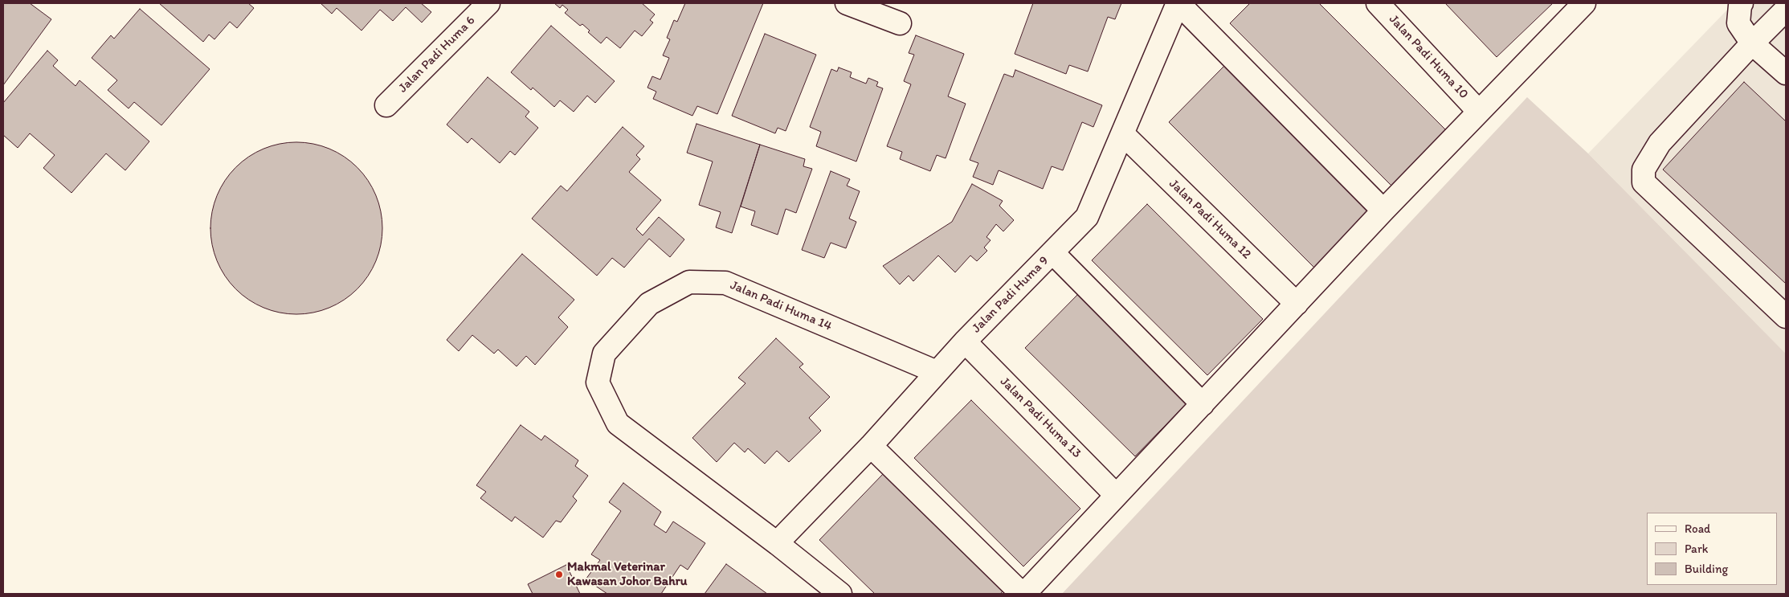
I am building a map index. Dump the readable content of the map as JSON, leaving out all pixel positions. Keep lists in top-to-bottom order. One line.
{"streets":{"street":["Jalan Padi Huma 6","Jalan Padi Huma 10","Jalan Padi Huma 12","Jalan Padi Huma 9","Jalan Padi Huma 14","Jalan Padi Huma 13"]},"crossings":[["Jalan Padi Huma 12","Jalan Padi Huma 9"],["Jalan Padi Huma 9","Jalan Padi Huma 14"],["Jalan Padi Huma 9","Jalan Padi Huma 13"]],"places":["Makmal Veterinar Kawasan Johor Bahru"],"legend":["Road","Park","Building"]}
